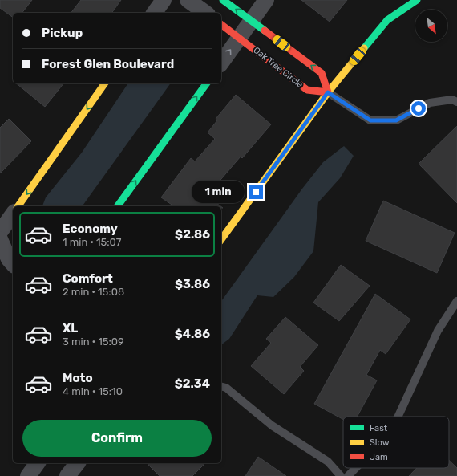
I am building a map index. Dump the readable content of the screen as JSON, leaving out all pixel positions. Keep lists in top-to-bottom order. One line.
{"streets":{"street":["Oak Tree Circle"]},"legend":["Fast","Slow","Jam"],"north":"bottom right","page":{"banner":["Pickup","Forest Glen Boulevard"],"bubble":"1 min","list":[{"name":"Economy","note":"1 min · 15:07","value":"$2.86"},{"name":"Comfort","note":"2 min · 15:08","value":"$3.86"},{"name":"XL","note":"3 min · 15:09","value":"$4.86"},{"name":"Moto","note":"4 min · 15:10","value":"$2.34"}],"buttons":"Confirm"}}
